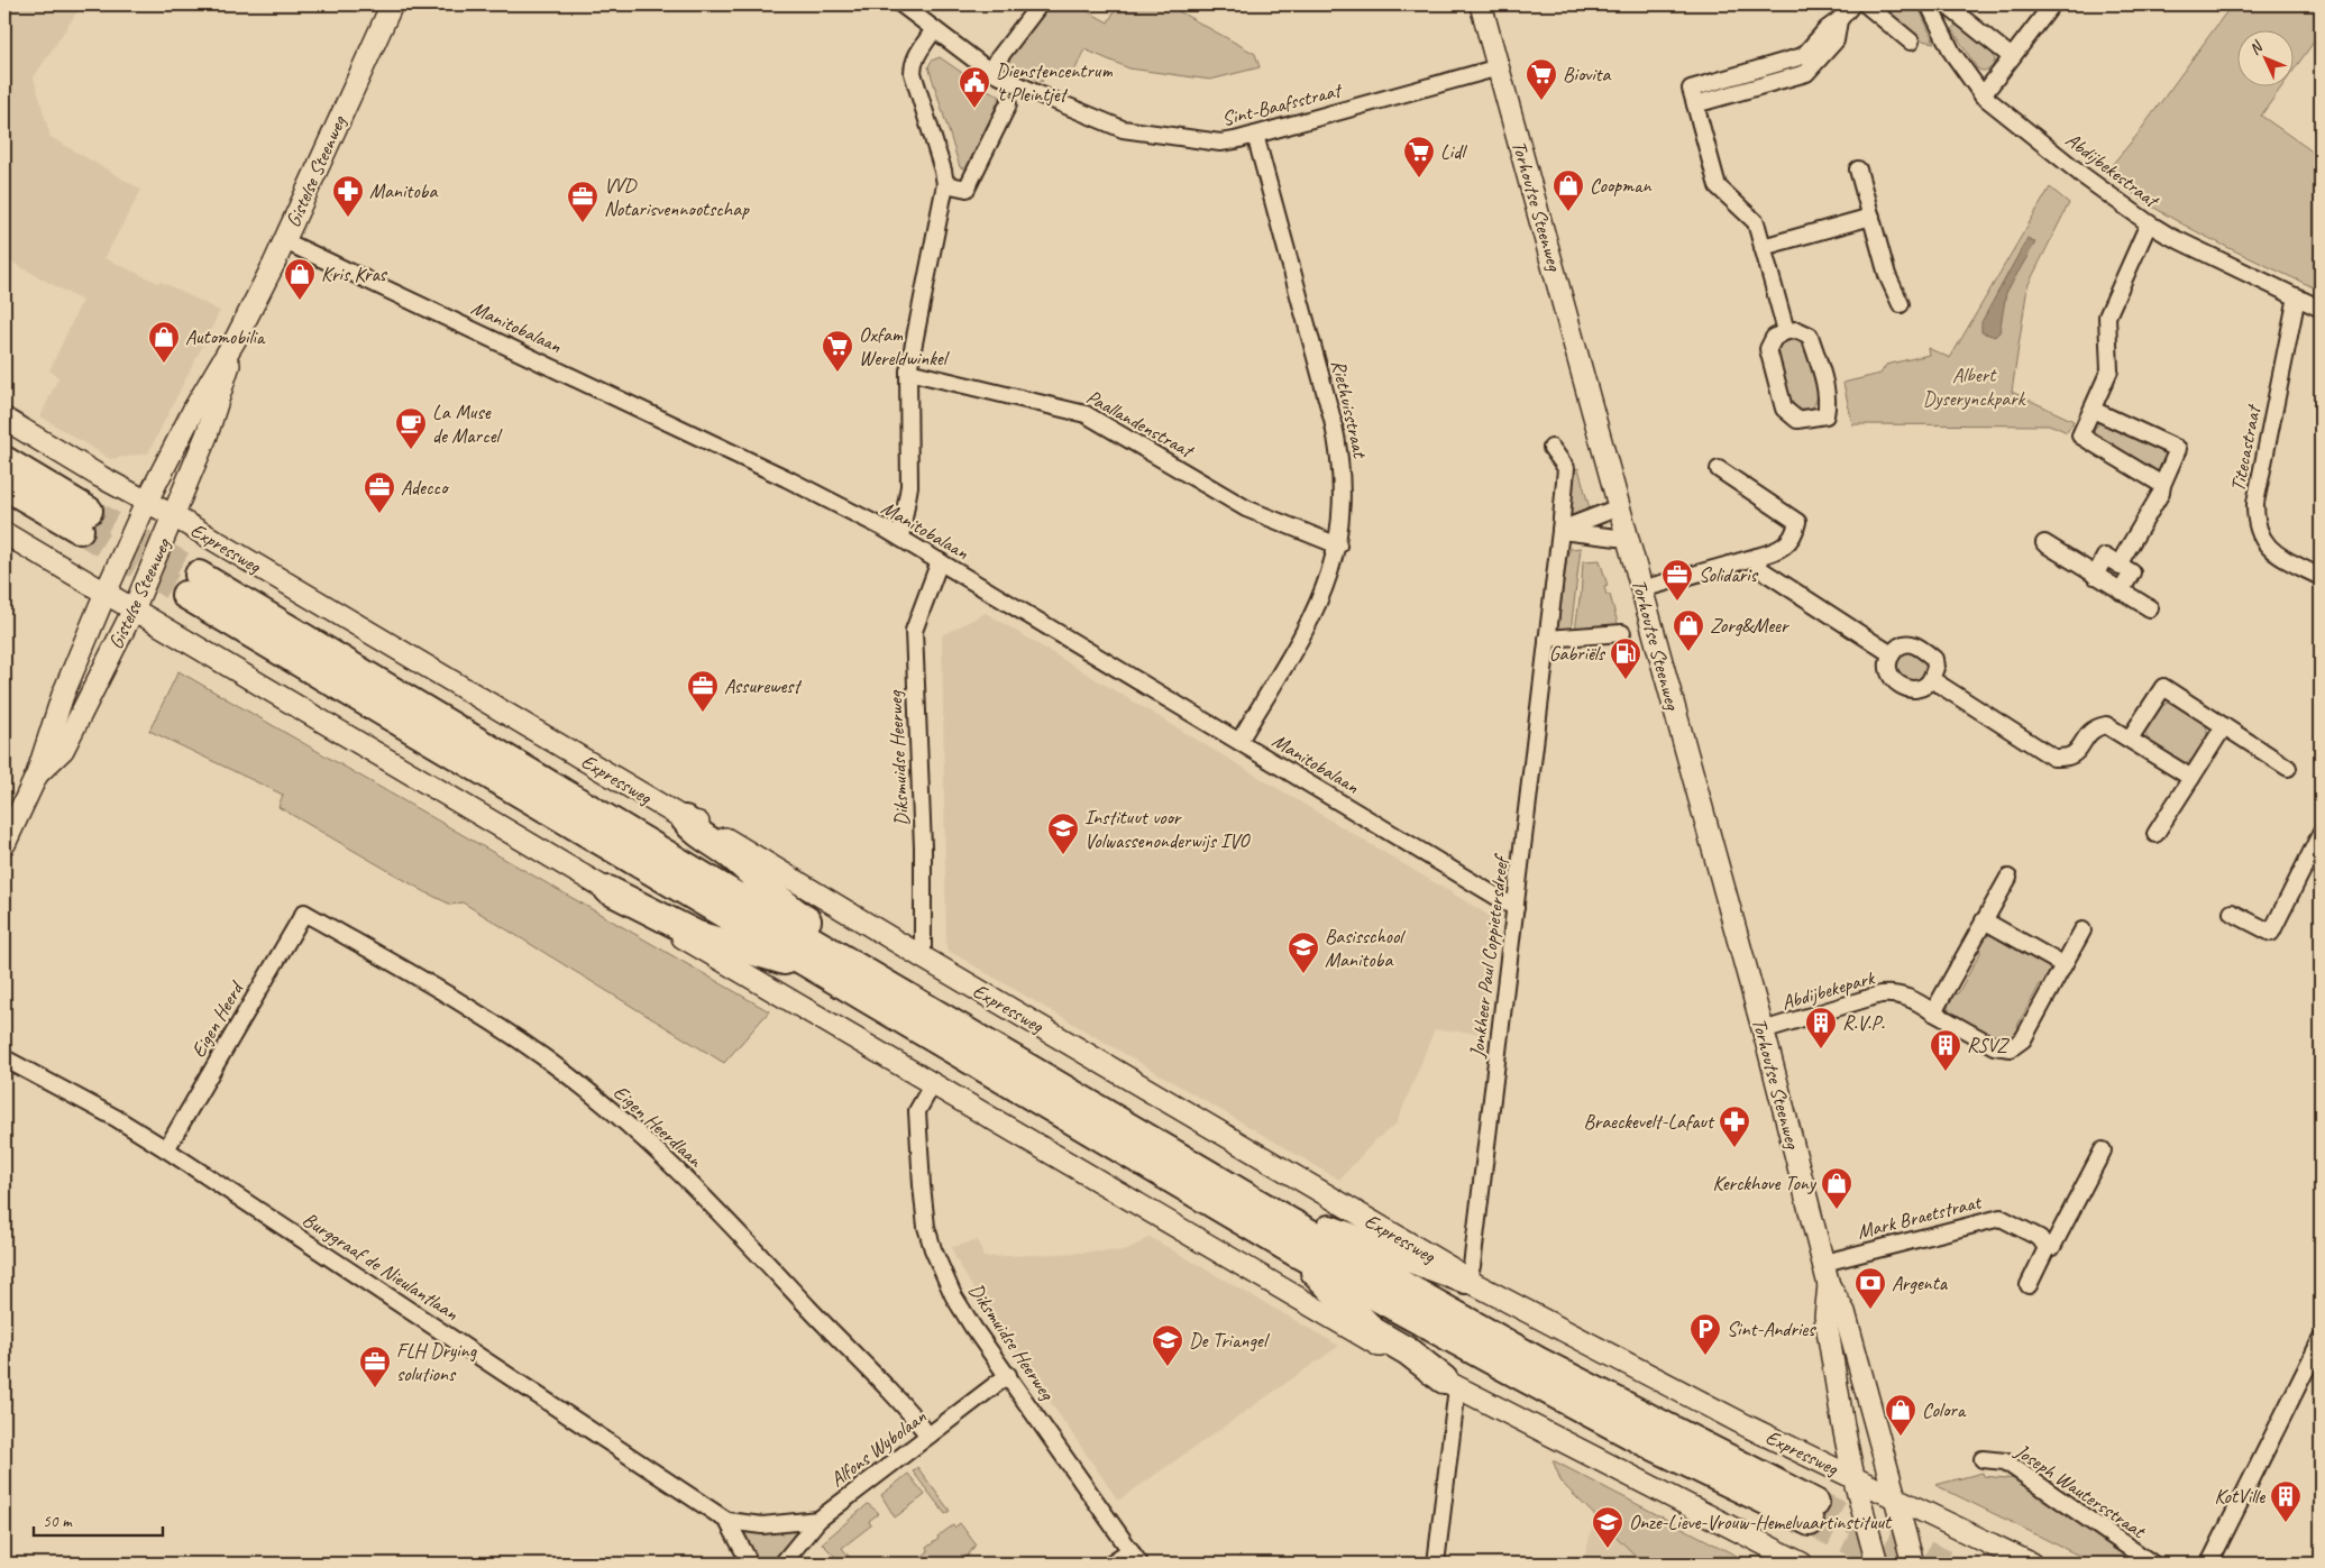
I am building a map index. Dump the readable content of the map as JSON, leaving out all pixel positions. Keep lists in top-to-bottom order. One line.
{"streets":{"highway":["Expressweg"],"street":["Sint-Baafsstraat","Abdijbekestraat","Gistelse Steenweg","Torhoutse Steenweg","Manitobalaan","Riethuisstraat","Paallandenstraat","Titecastraat","Diksmuidse Heerweg","Jonkheer Paul Coppietersdreef","Abdijbekepark","Eigen Heerd","Eigen Heerdlaan","Mark Braetstraat","Burggraaf de Nieulantlaan","Alfons Wybolaan","Joseph Wautersstraat"]},"crossings":[["Sint-Baafsstraat","Torhoutse Steenweg"],["Sint-Baafsstraat","Riethuisstraat"],["Abdijbekestraat","Titecastraat"],["Gistelse Steenweg","Manitobalaan"],["Gistelse Steenweg","Expressweg"],["Torhoutse Steenweg","Expressweg"],["Torhoutse Steenweg","Abdijbekepark"],["Torhoutse Steenweg","Mark Braetstraat"],["Manitobalaan","Riethuisstraat"],["Manitobalaan","Diksmuidse Heerweg"],["Manitobalaan","Jonkheer Paul Coppietersdreef"],["Riethuisstraat","Paallandenstraat"],["Expressweg","Diksmuidse Heerweg"],["Expressweg","Jonkheer Paul Coppietersdreef"],["Diksmuidse Heerweg","Alfons Wybolaan"],["Eigen Heerd","Eigen Heerdlaan"],["Eigen Heerd","Burggraaf de Nieulantlaan"],["Eigen Heerdlaan","Alfons Wybolaan"],["Burggraaf de Nieulantlaan","Alfons Wybolaan"]],"parks":["Albert Dyserynckpark"],"places":{"supermarket":["Biovita","Lidl","Oxfam Wereldwinkel"],"public building":["Dienstencentrum 't Pleintjet"],"shop":["Coopman","Kris Kras","Automobilia","Zorg&Meer","Kerckhove Tony","Colora"],"pharmacy":["Manitoba","Braeckevelt-Lafaut"],"office":["VVD Notarisvennootschap","Adecco","Solidaris","Assurewest","FLH Drying solutions"],"cafe":["La Muse de Marcel"],"fuel station":["Gabriëls"],"school or university":["Instituut voor Volwassenonderwijs IVO","Basisschool Manitoba","De Triangel","Onze-Lieve-Vrouw-Hemelvaartinstituut"],"building":["R.V.P.","RSVZ","KotVille"],"bank":["Argenta"],"parking":["Sint-Andries"]},"scale_bar":"50 m","north":"top left"}
